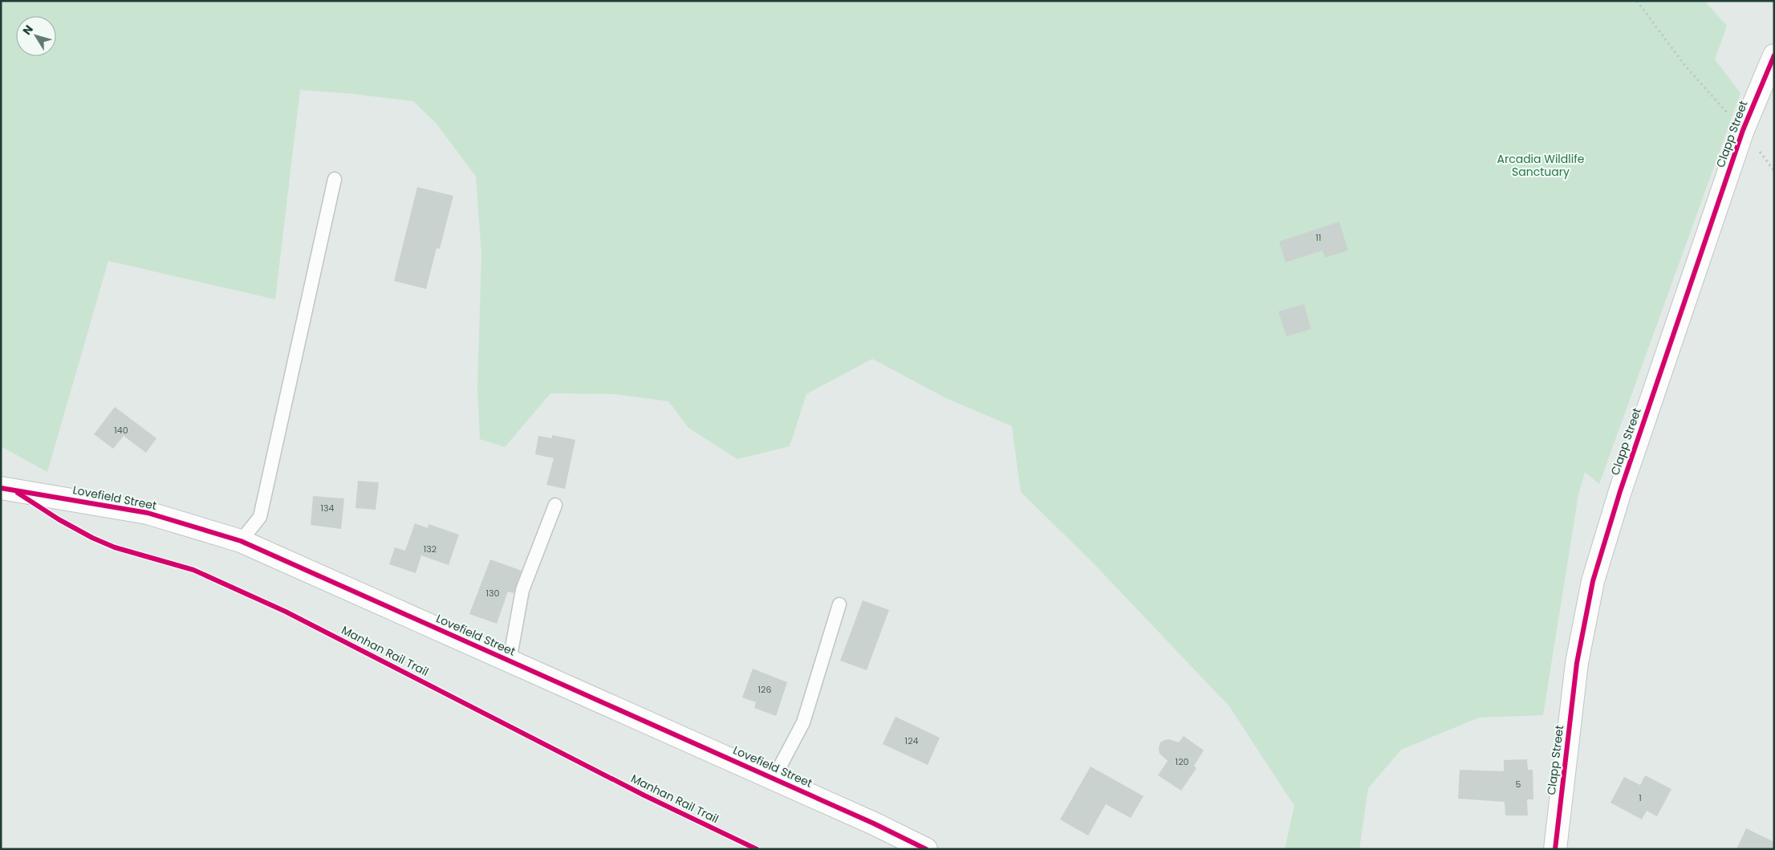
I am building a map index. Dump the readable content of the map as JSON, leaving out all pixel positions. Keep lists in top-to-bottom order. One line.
{"streets":{"street":["Clapp Street","Lovefield Street"],"cycle path":["Manhan Rail Trail"]},"parks":["Arcadia Wildlife Sanctuary"],"house_numbers":["11","140","134","132","130","126","124","120","5","1"],"north":"top left"}
